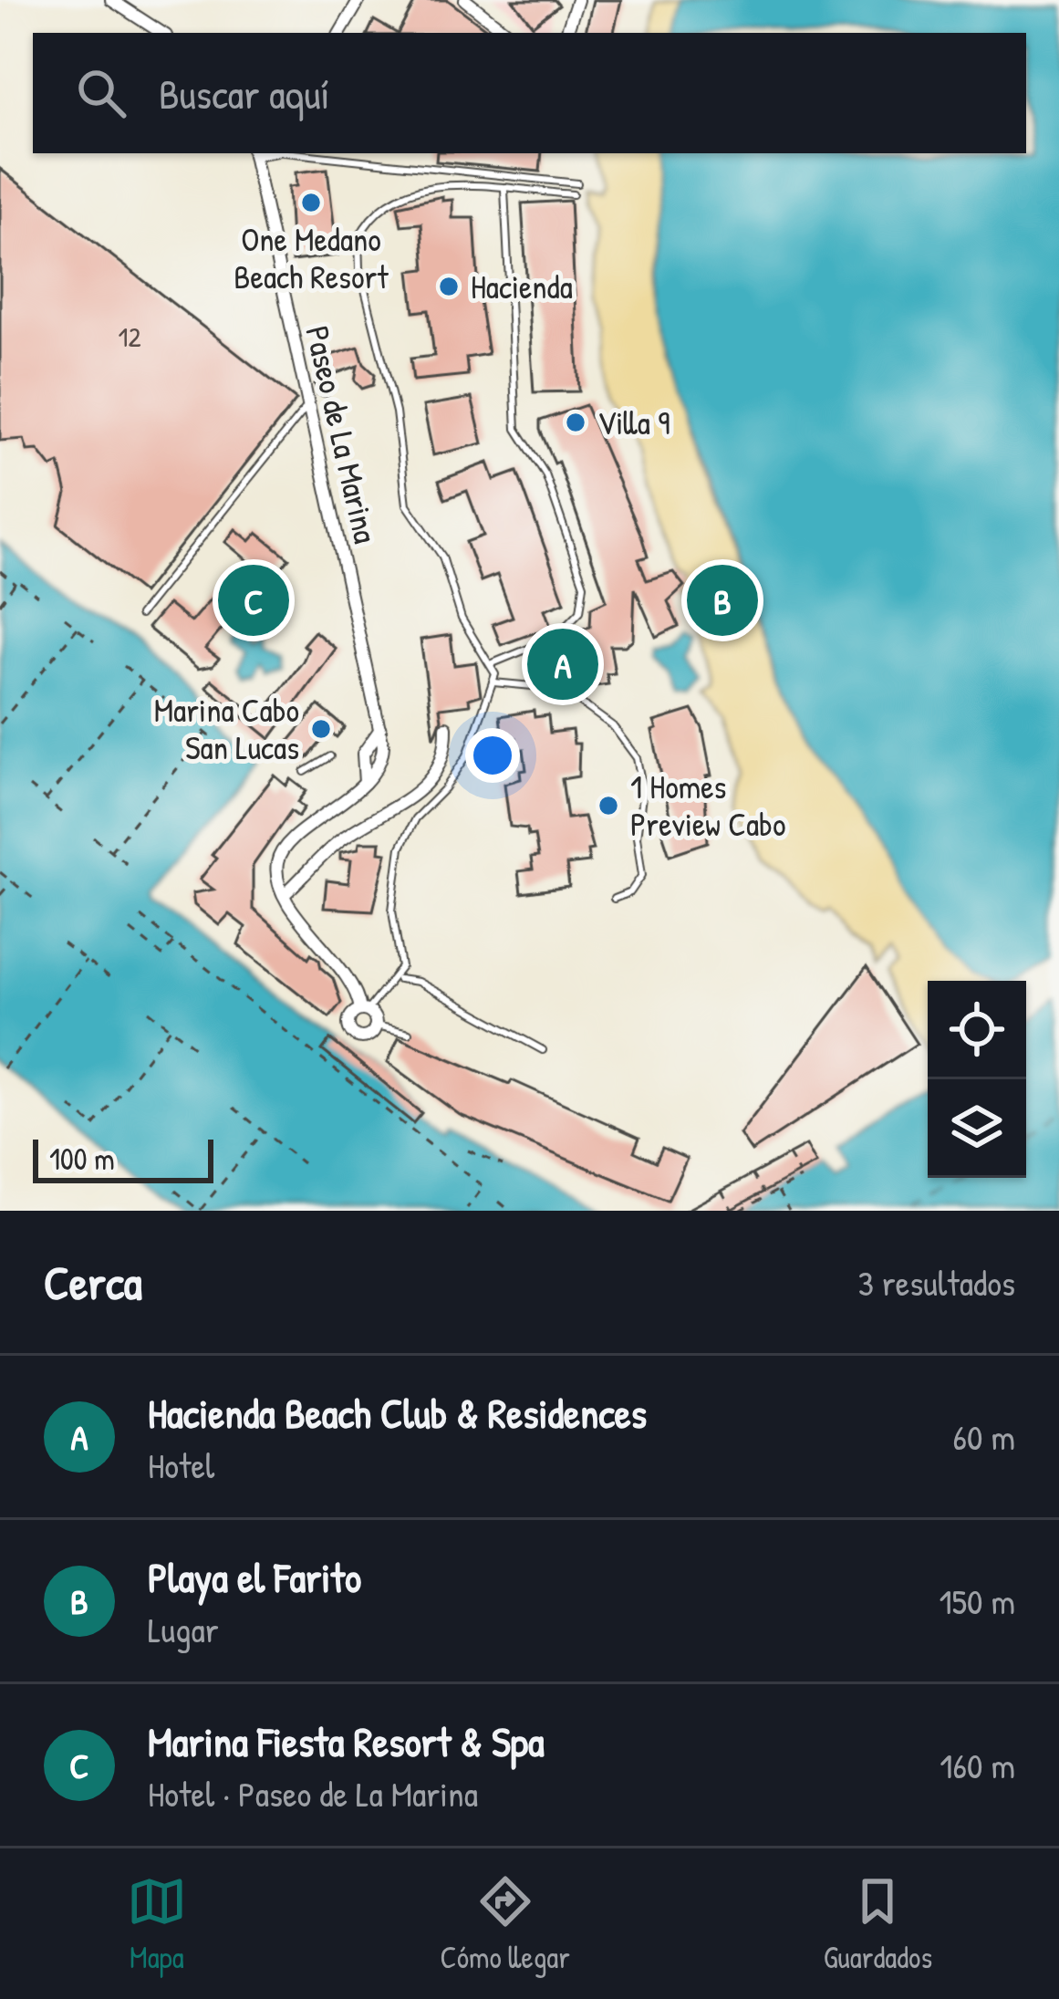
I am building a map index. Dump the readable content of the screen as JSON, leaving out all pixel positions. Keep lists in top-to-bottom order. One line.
{"streets":{"street":["Paseo de La Marina"]},"places":["One Medano Beach Resort","Hacienda","Villa 9","Marina Cabo San Lucas","1 Homes Preview Cabo"],"house_numbers":["12"],"scale_bar":"100 m","page":{"search":"Buscar aquí","pins":["B","C","A"],"scale":"100 m","heading":["Cerca","3 resultados"],"list":[{"mark":"A","name":"Hacienda Beach Club & Residences","note":"Hotel","value":"60 m"},{"mark":"B","name":"Playa el Farito","note":"Lugar","value":"150 m"},{"mark":"C","name":"Marina Fiesta Resort & Spa","note":"Hotel · Paseo de La Marina","value":"160 m"}],"nav":["Mapa","Cómo llegar","Guardados"]}}
